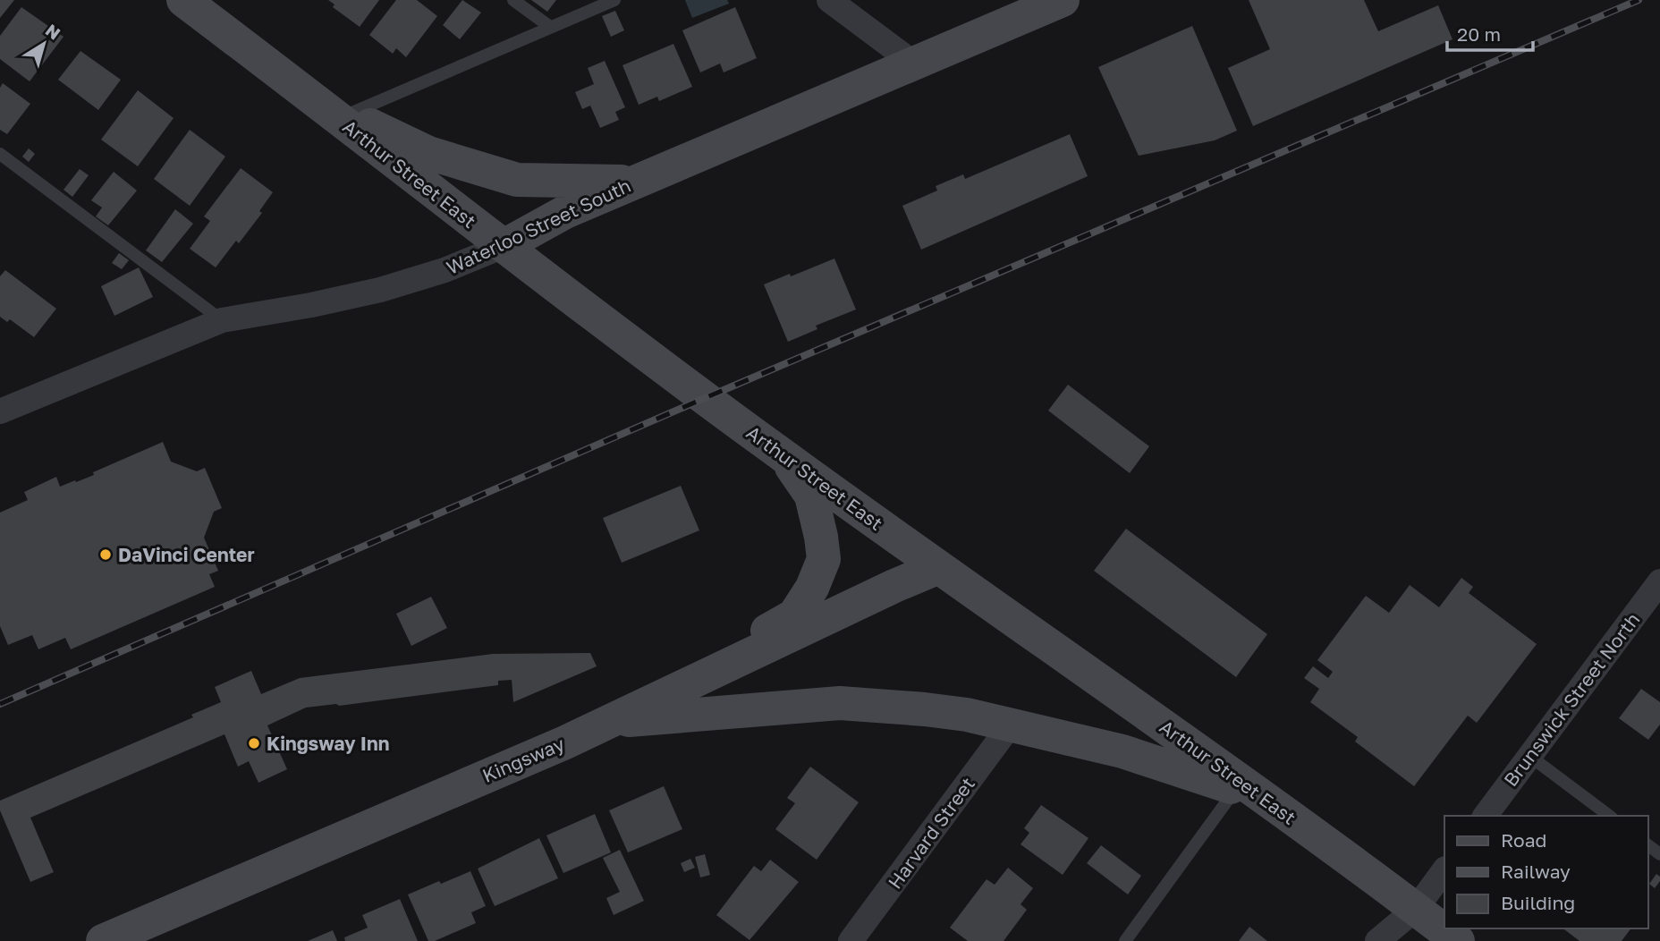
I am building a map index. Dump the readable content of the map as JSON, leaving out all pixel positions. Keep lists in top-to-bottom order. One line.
{"streets":{"main road":["Arthur Street East","Waterloo Street South","Kingsway"],"street":["Brunswick Street North","Harvard Street"]},"crossings":[["Arthur Street East","Waterloo Street South"],["Arthur Street East","Kingsway"]],"places":["DaVinci Center","Kingsway Inn"],"legend":["Road","Railway","Building"],"scale_bar":"20 m","north":"top right"}
